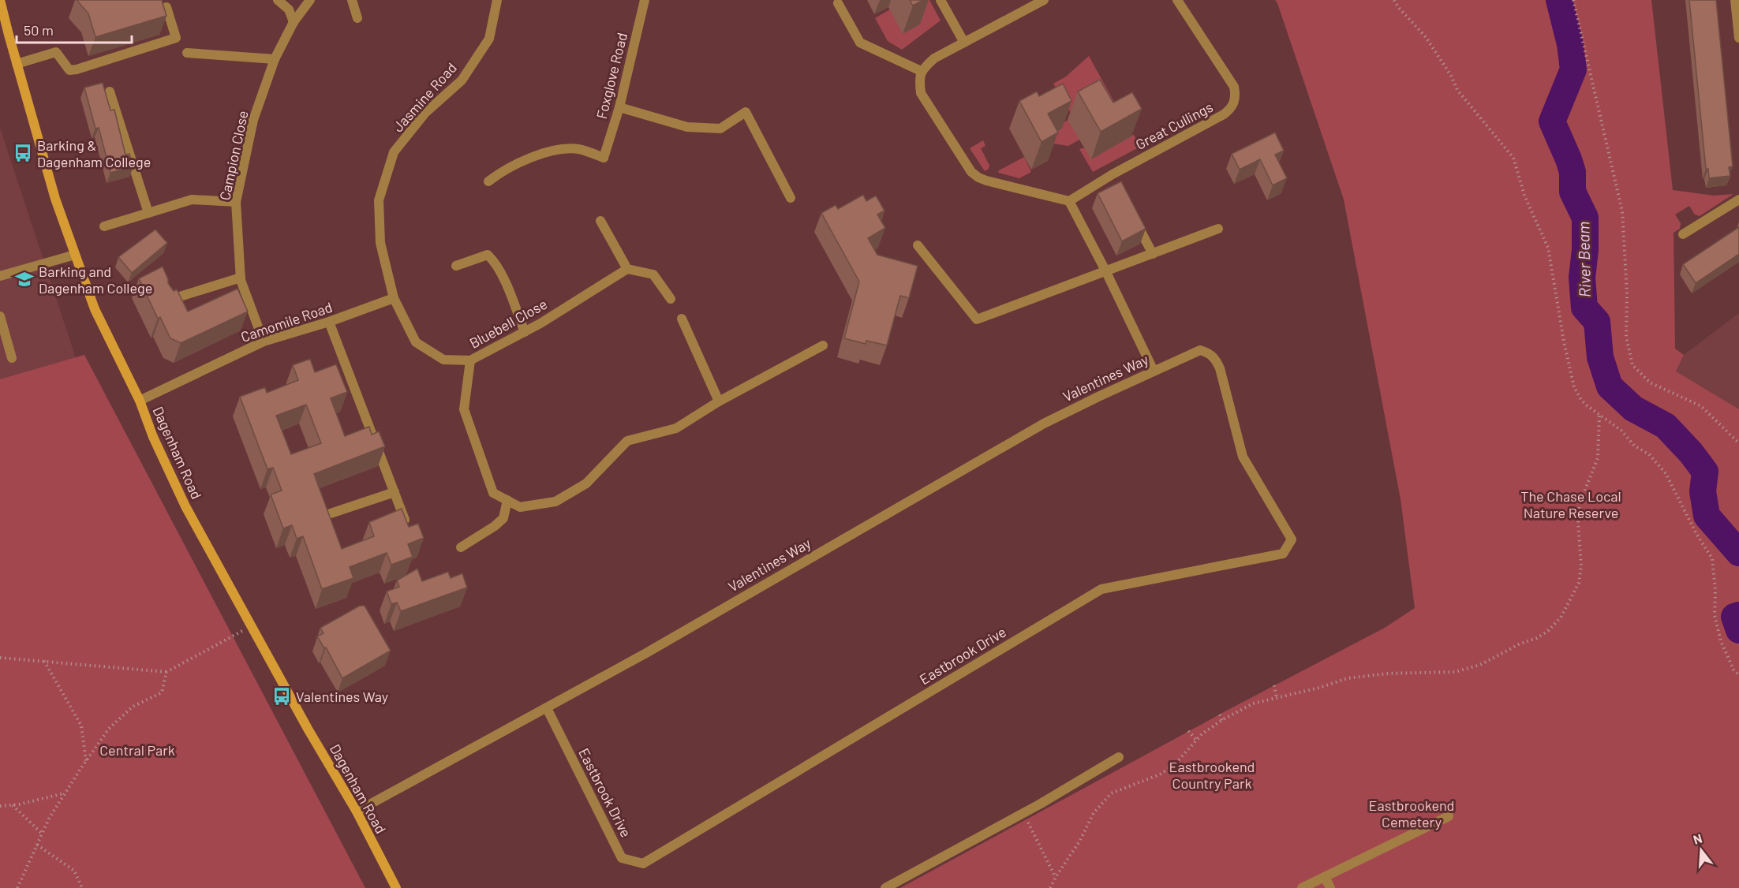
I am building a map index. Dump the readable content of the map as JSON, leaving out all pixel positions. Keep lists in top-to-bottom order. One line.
{"streets":{"street":["Foxglove Road","Jasmine Road","Great Cullings","Campion Close","Camomile Road","Bluebell Close","Valentines Way","Dagenham Road","Eastbrook Drive"]},"crossings":[["Jasmine Road","Camomile Road"],["Jasmine Road","Bluebell Close"],["Campion Close","Camomile Road"],["Camomile Road","Bluebell Close"],["Camomile Road","Dagenham Road"],["Valentines Way","Dagenham Road"],["Valentines Way","Eastbrook Drive"]],"water":["River Beam"],"parks":["The Chase Local Nature Reserve","Central Park","Eastbrookend Country Park","Eastbrookend Cemetery"],"places":{"bus stop":["Barking & Dagenham College","Valentines Way"],"school or university":["Barking and Dagenham College"]},"scale_bar":"50 m","north":"top"}
